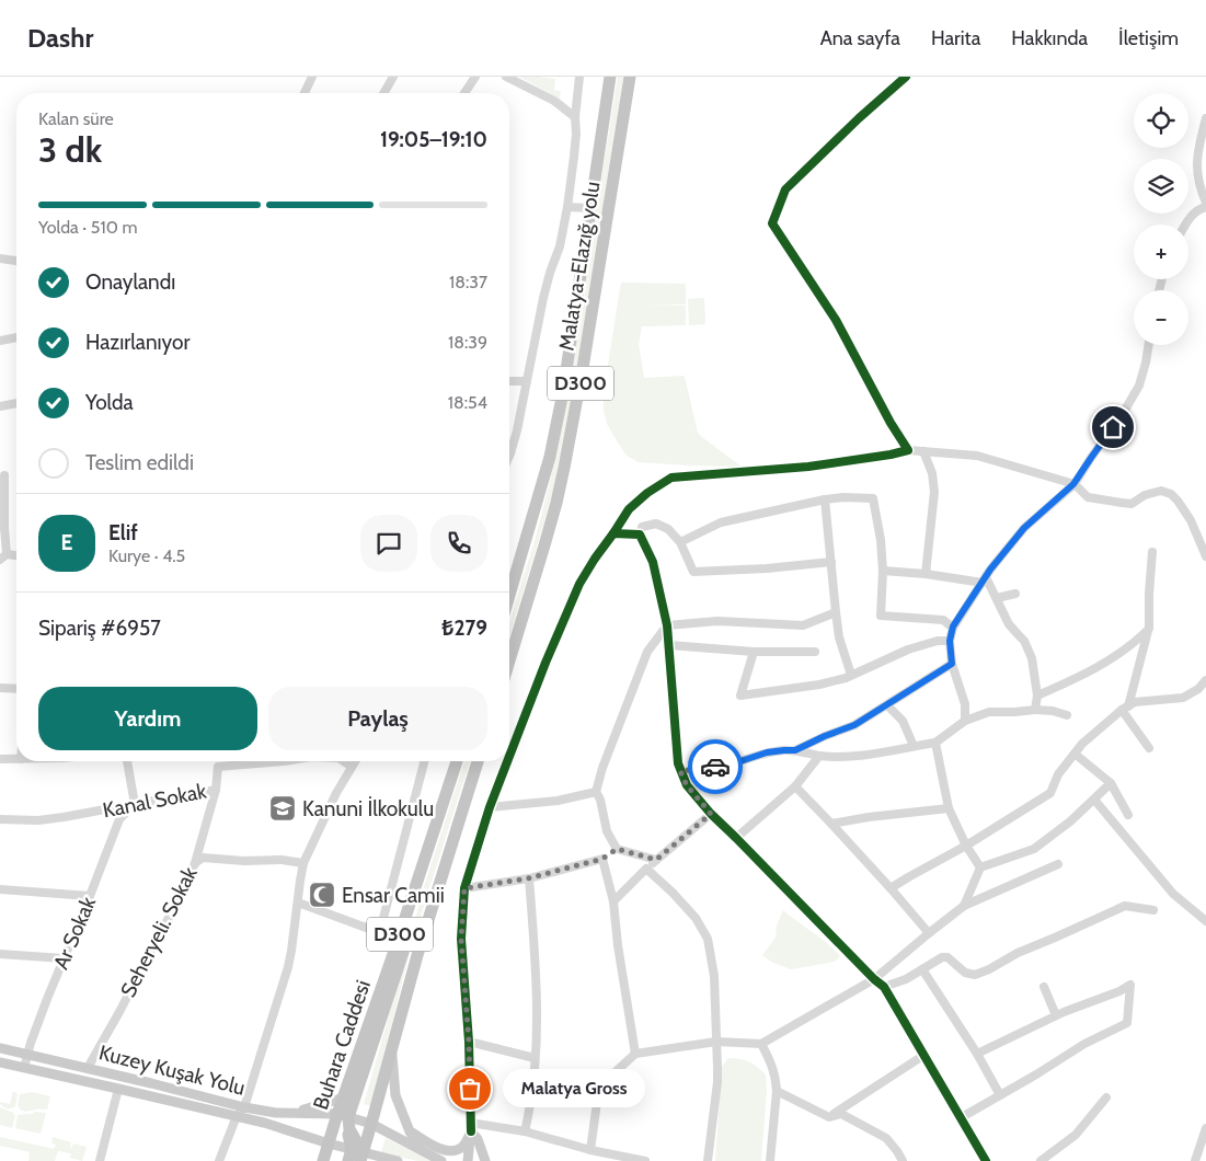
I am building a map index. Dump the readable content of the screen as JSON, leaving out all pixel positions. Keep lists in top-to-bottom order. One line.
{"streets":{"highway":["Malatya-Elazığ yolu","D300","Buhara Caddesi"],"main road":["Kuzey Kuşak Yolu"],"street":["Kanal Sokak","Seheryeli. Sokak","Ar Sokak"]},"crossings":[["Kanal Sokak","Seheryeli. Sokak"],["Kanal Sokak","Ar Sokak"],["Seheryeli. Sokak","Kuzey Kuşak Yolu"],["Ar Sokak","Kuzey Kuşak Yolu"],["Buhara Caddesi","Kuzey Kuşak Yolu"]],"places":{"school or university":["Kanuni İlkokulu"],"mosque":["Ensar Camii"],"other":["Malatya Gross"]},"page":{"header":"Dashr","nav":["Ana sayfa","Harita","Hakkında","İletişim"],"map_buttons":["+","−"],"heading":["3 dk","Kalan süre","19:05–19:10"],"panel":["Elif","Kurye · 4.5","Sipariş #6957","₺279"],"bar":"Yolda · 510 m","list":[["Onaylandı","18:37"],["Hazırlanıyor","18:39"],["Yolda","18:54"],"Teslim edildi"],"round":"E","buttons":["Yardım","Paylaş"],"bubble":"Malatya Gross"}}
